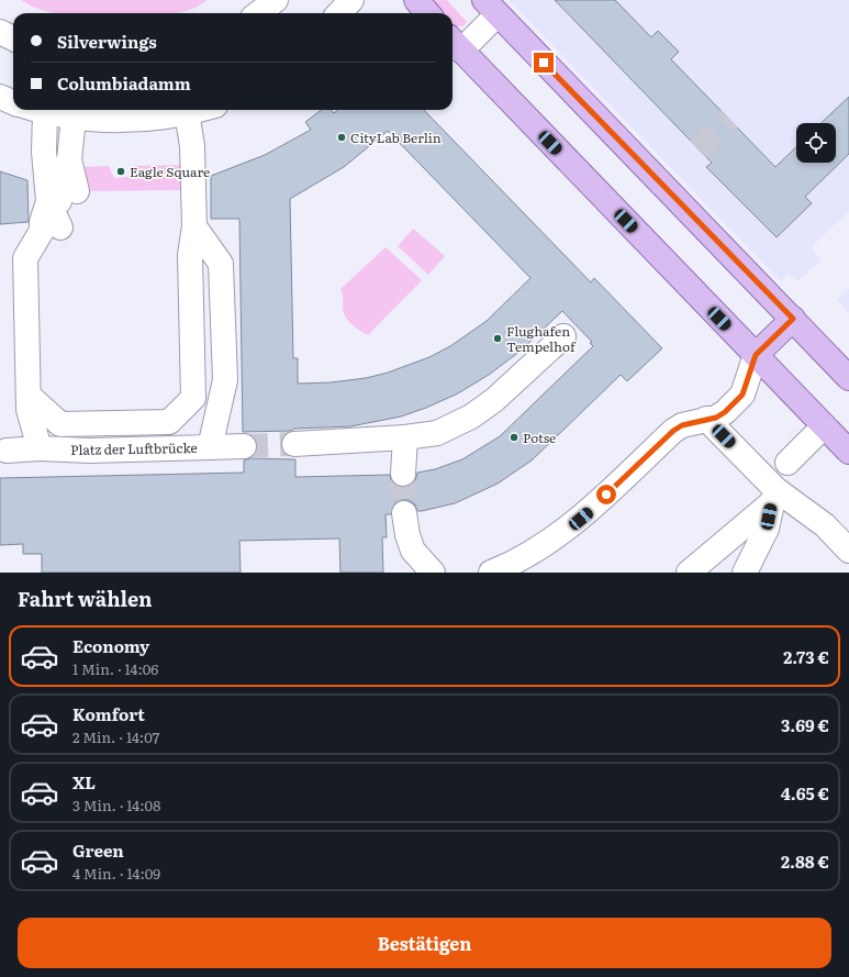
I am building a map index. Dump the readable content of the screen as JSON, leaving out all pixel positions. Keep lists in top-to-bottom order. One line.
{"streets":{"street":["Platz der Luftbrücke"]},"places":["CityLab Berlin","Eagle Square","Flughafen Tempelhof","Potse"],"page":{"banner":["Silverwings","Columbiadamm"],"heading":"Fahrt wählen","list":[{"name":"Economy","note":"1 Min. · 14:06","value":"2.73 €"},{"name":"Komfort","note":"2 Min. · 14:07","value":"3.69 €"},{"name":"XL","note":"3 Min. · 14:08","value":"4.65 €"},{"name":"Green","note":"4 Min. · 14:09","value":"2.88 €"}],"buttons":"Bestätigen"}}
